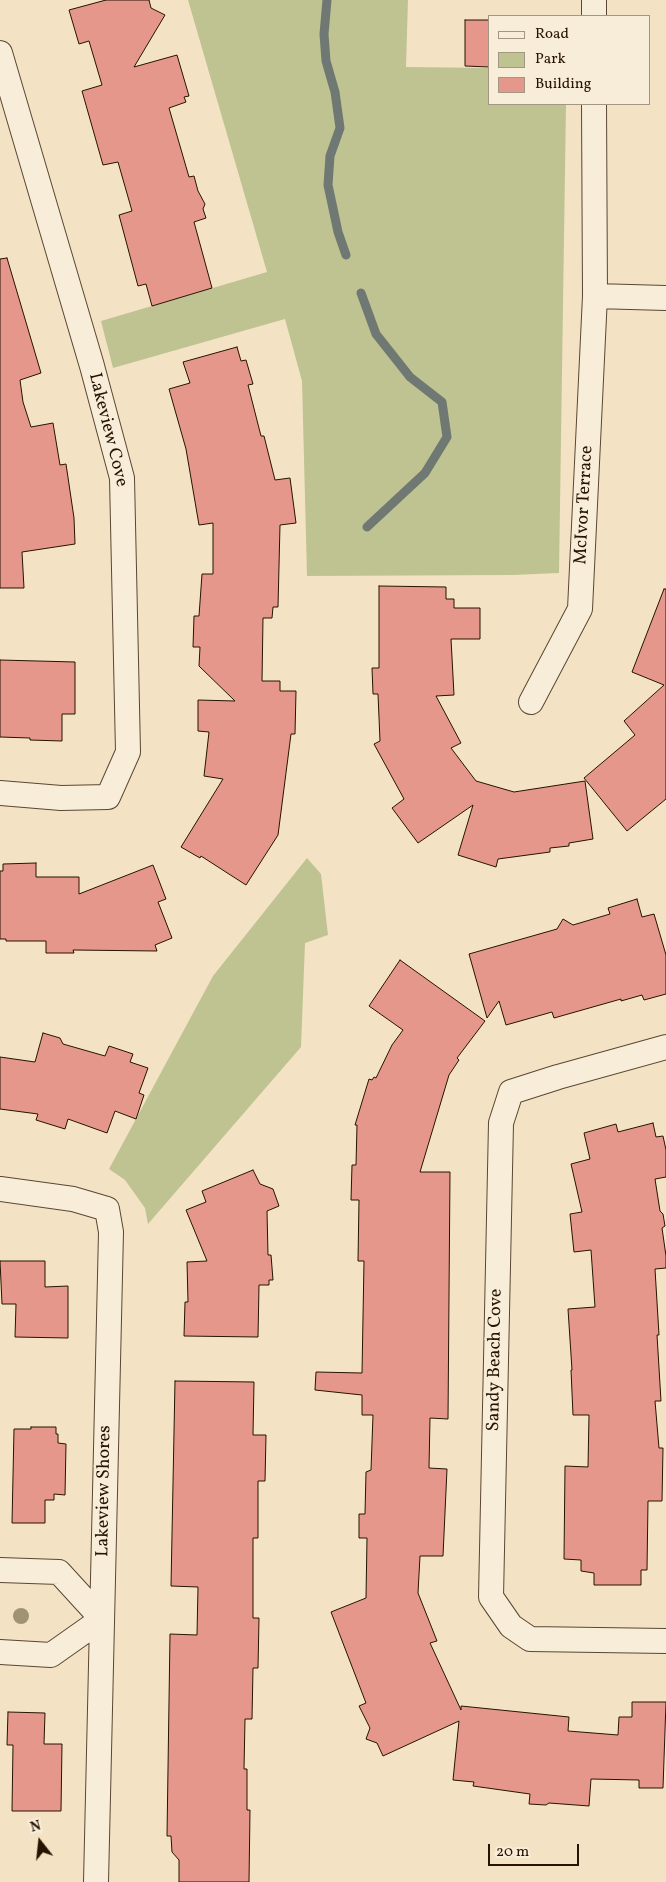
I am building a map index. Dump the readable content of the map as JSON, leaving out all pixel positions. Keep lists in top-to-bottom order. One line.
{"streets":{"street":["Lakeview Cove","McIvor Terrace","Sandy Beach Cove","Lakeview Shores"]},"legend":["Road","Park","Building"],"scale_bar":"20 m","north":"top"}
